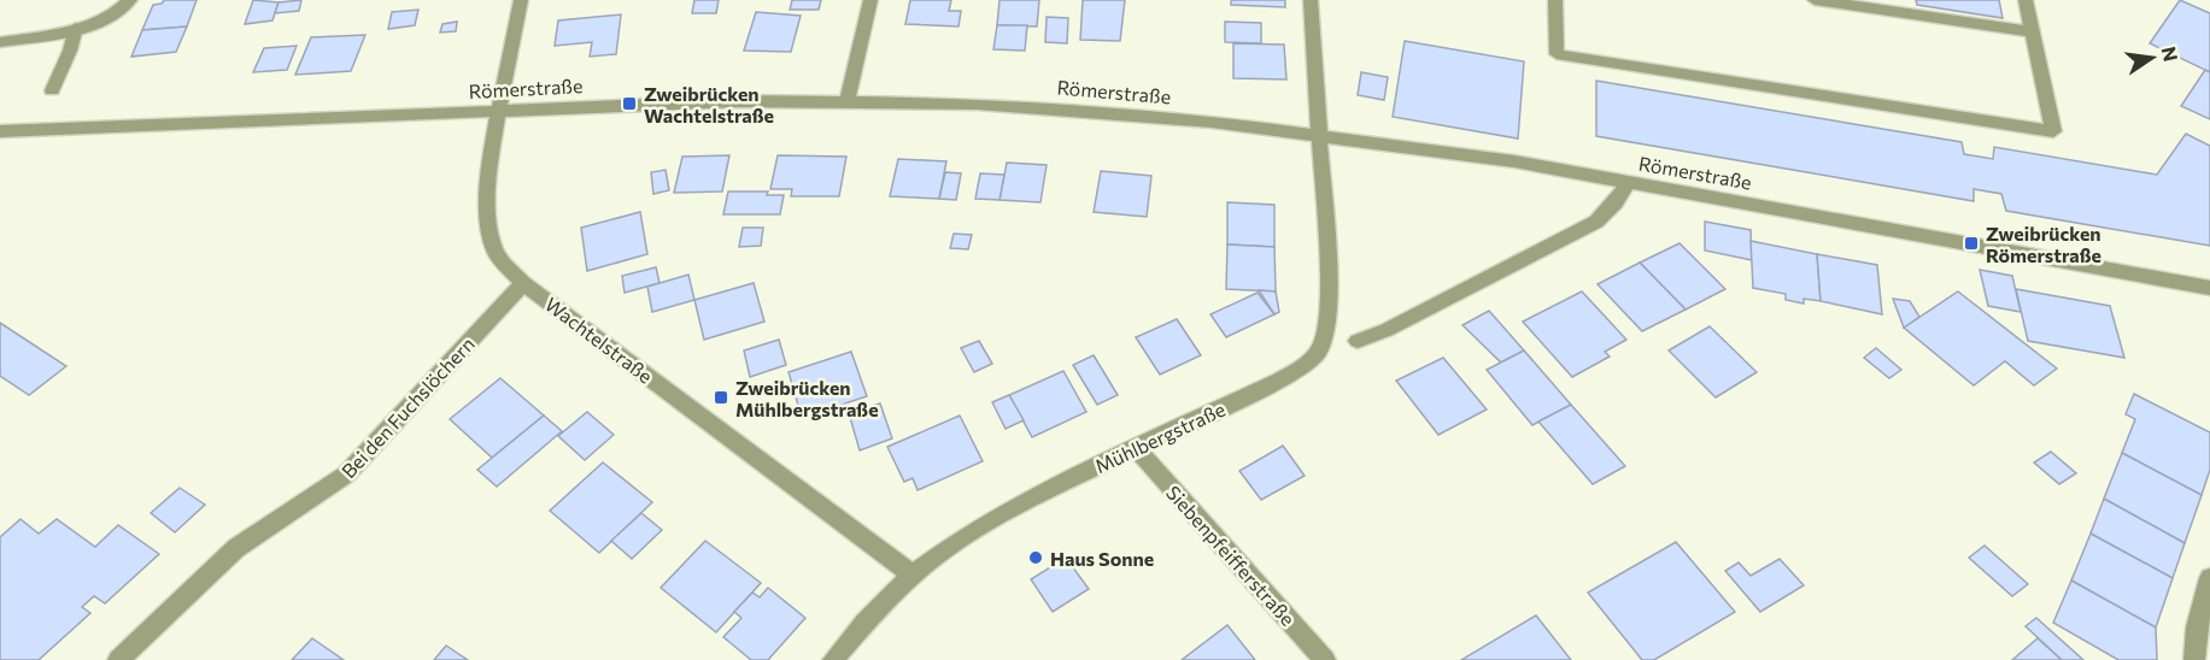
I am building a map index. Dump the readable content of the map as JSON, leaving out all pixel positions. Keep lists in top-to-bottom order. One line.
{"streets":{"street":["Römerstraße","Wachtelstraße","Bei den Fuchslöchern","Mühlbergstraße","Siebenpfeifferstraße"]},"crossings":[["Römerstraße","Wachtelstraße"],["Römerstraße","Mühlbergstraße"],["Wachtelstraße","Bei den Fuchslöchern"],["Wachtelstraße","Mühlbergstraße"],["Mühlbergstraße","Siebenpfeifferstraße"]],"places":{"transit":["Zweibrücken Wachtelstraße","Zweibrücken Römerstraße","Zweibrücken Mühlbergstraße"],"other":["Haus Sonne"]},"north":"right"}
